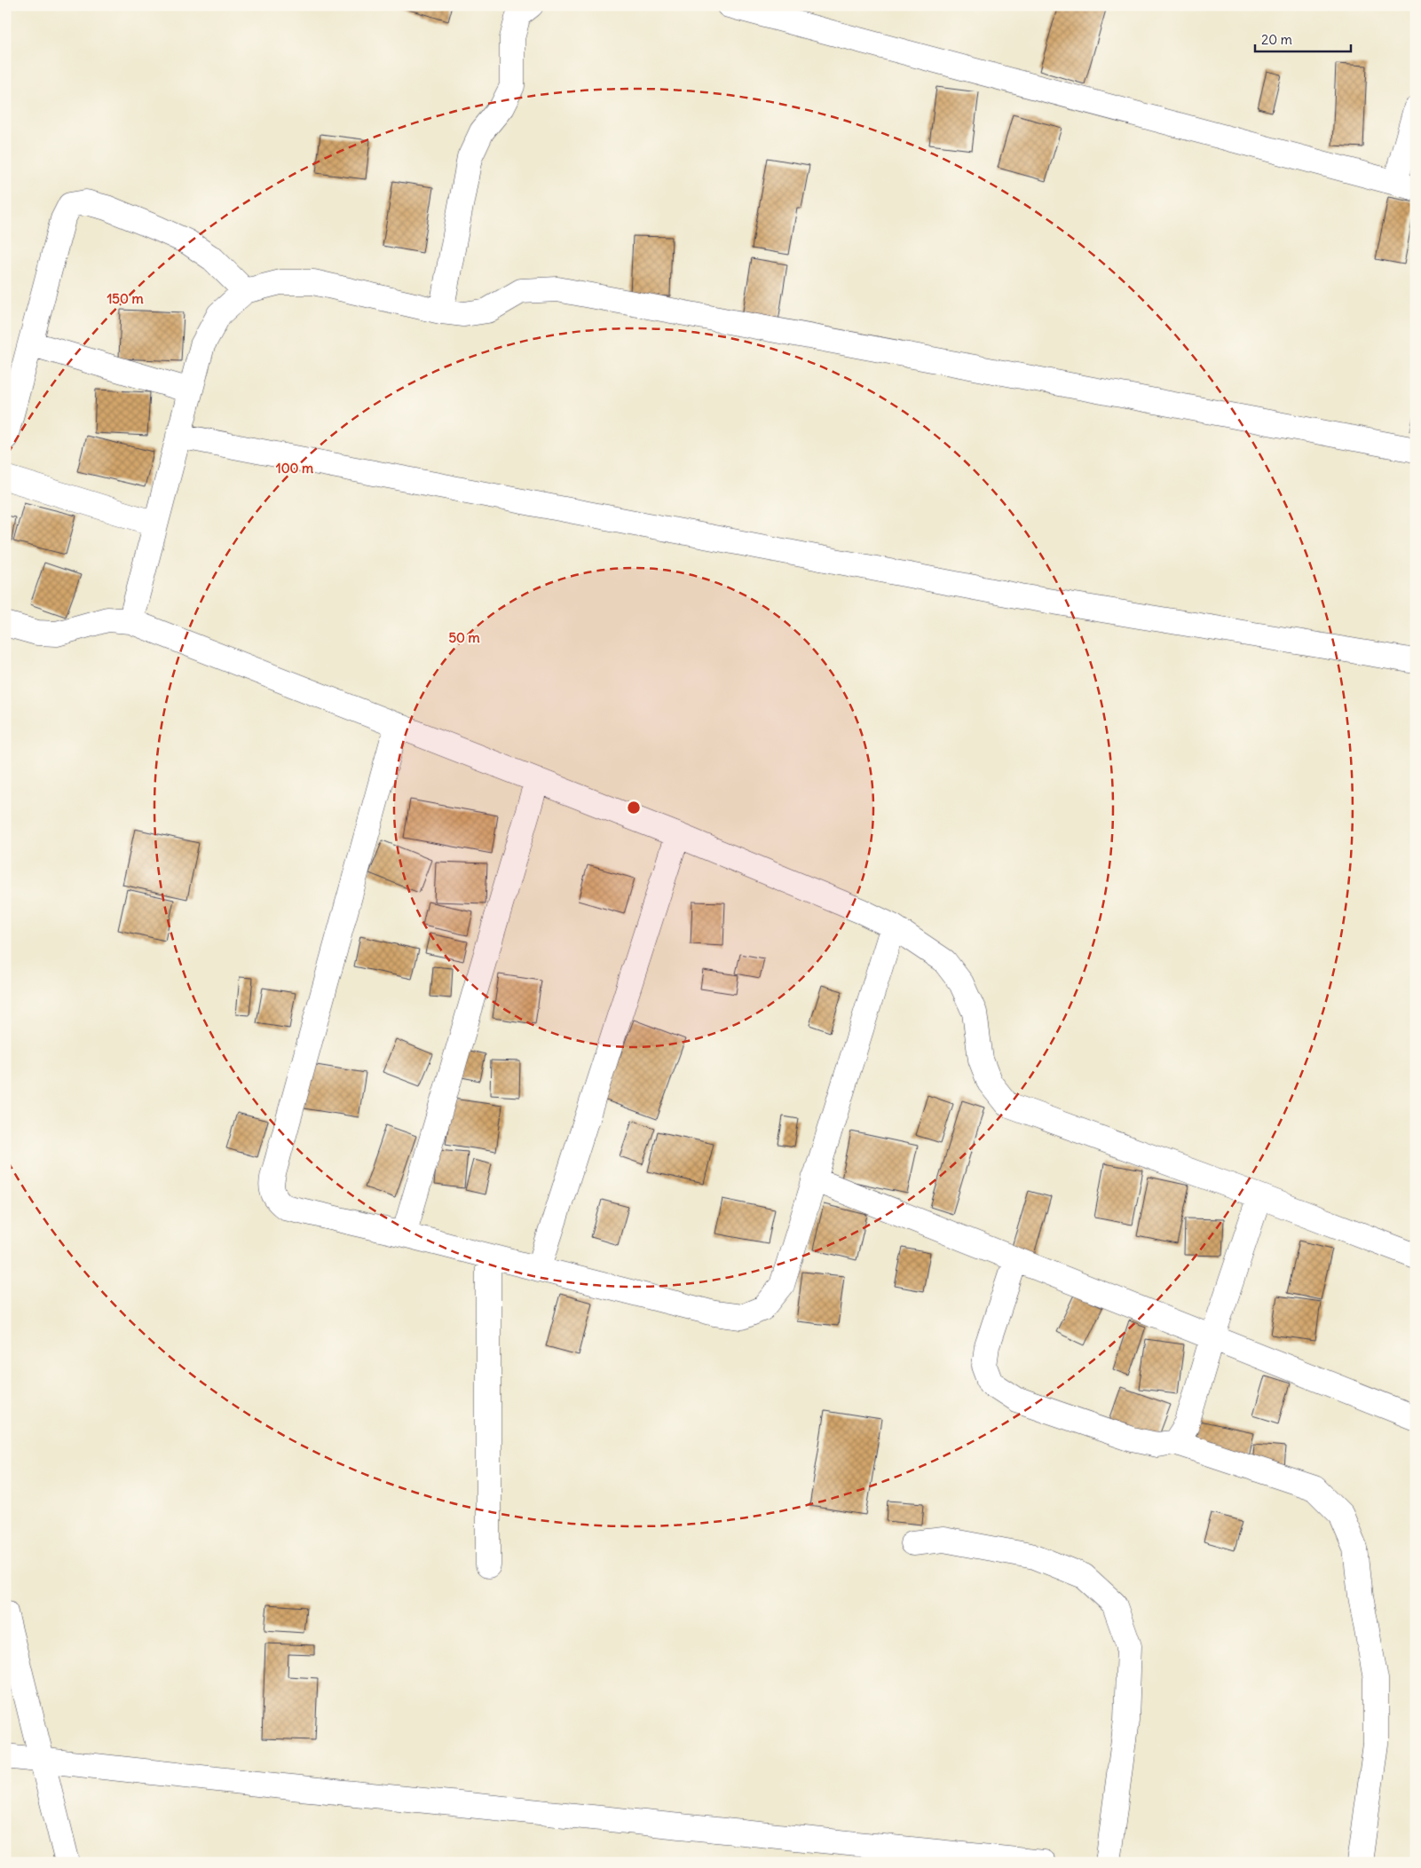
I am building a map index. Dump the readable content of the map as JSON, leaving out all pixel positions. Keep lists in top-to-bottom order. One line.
{"scale_bar":"20 m","rings":["150 m","100 m","50 m"]}
